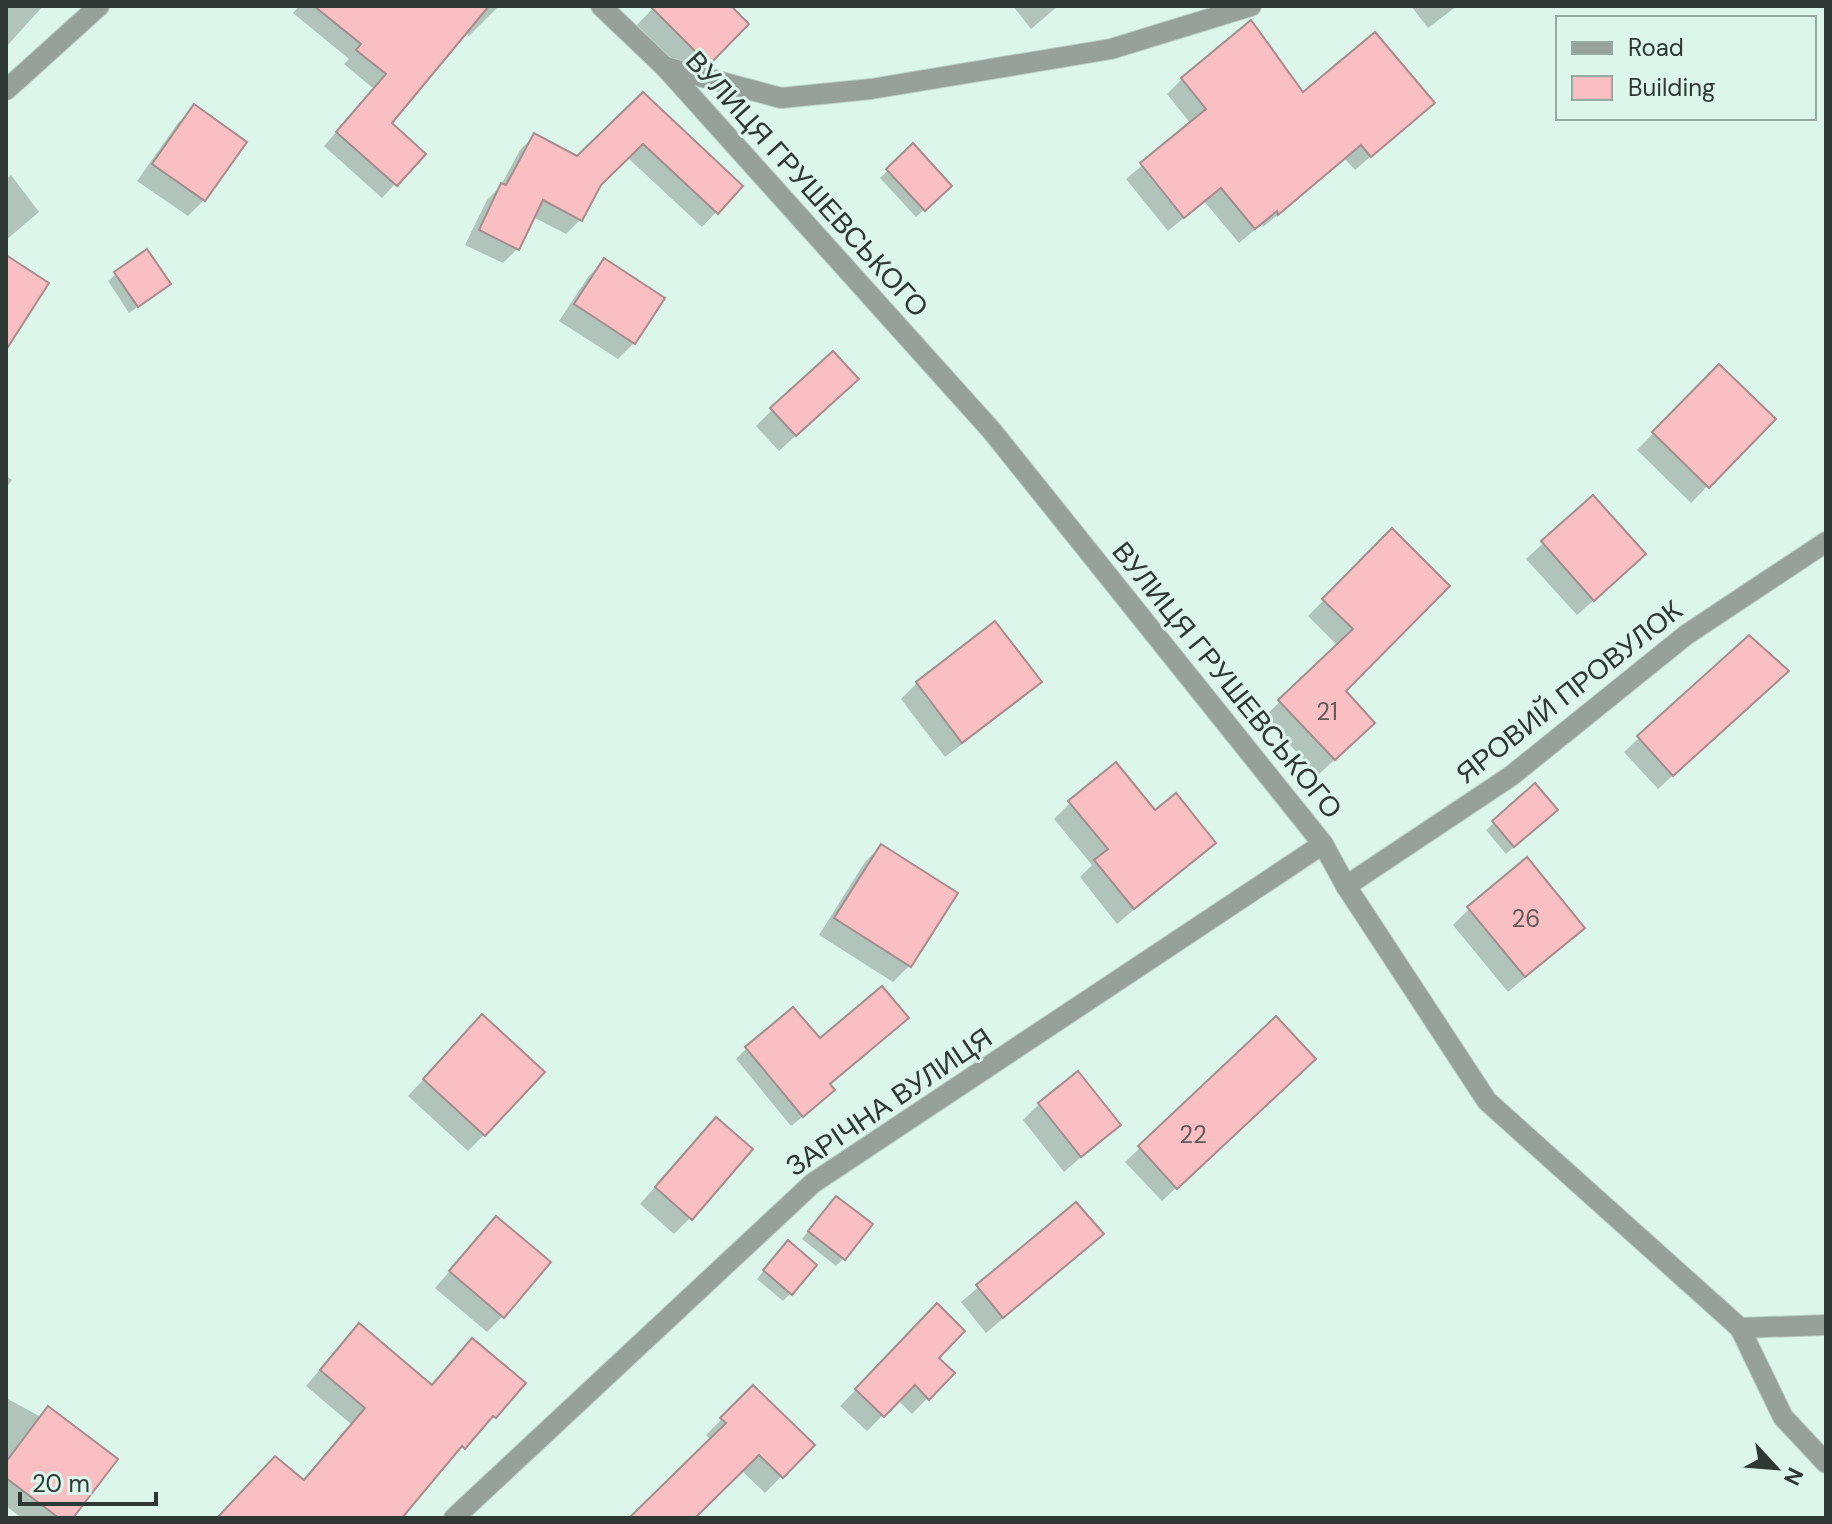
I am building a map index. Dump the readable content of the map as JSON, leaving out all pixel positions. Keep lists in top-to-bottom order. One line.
{"streets":{"street":["ВУЛИЦЯ ГРУШЕВСЬКОГО","ЯРОВИЙ ПРОВУЛОК","ЗАРІЧНА ВУЛИЦЯ"]},"crossings":[["ВУЛИЦЯ ГРУШЕВСЬКОГО","ЯРОВИЙ ПРОВУЛОК"],["ВУЛИЦЯ ГРУШЕВСЬКОГО","ЗАРІЧНА ВУЛИЦЯ"]],"house_numbers":["21","26","22"],"legend":["Road","Building"],"scale_bar":"20 m","north":"bottom right"}
